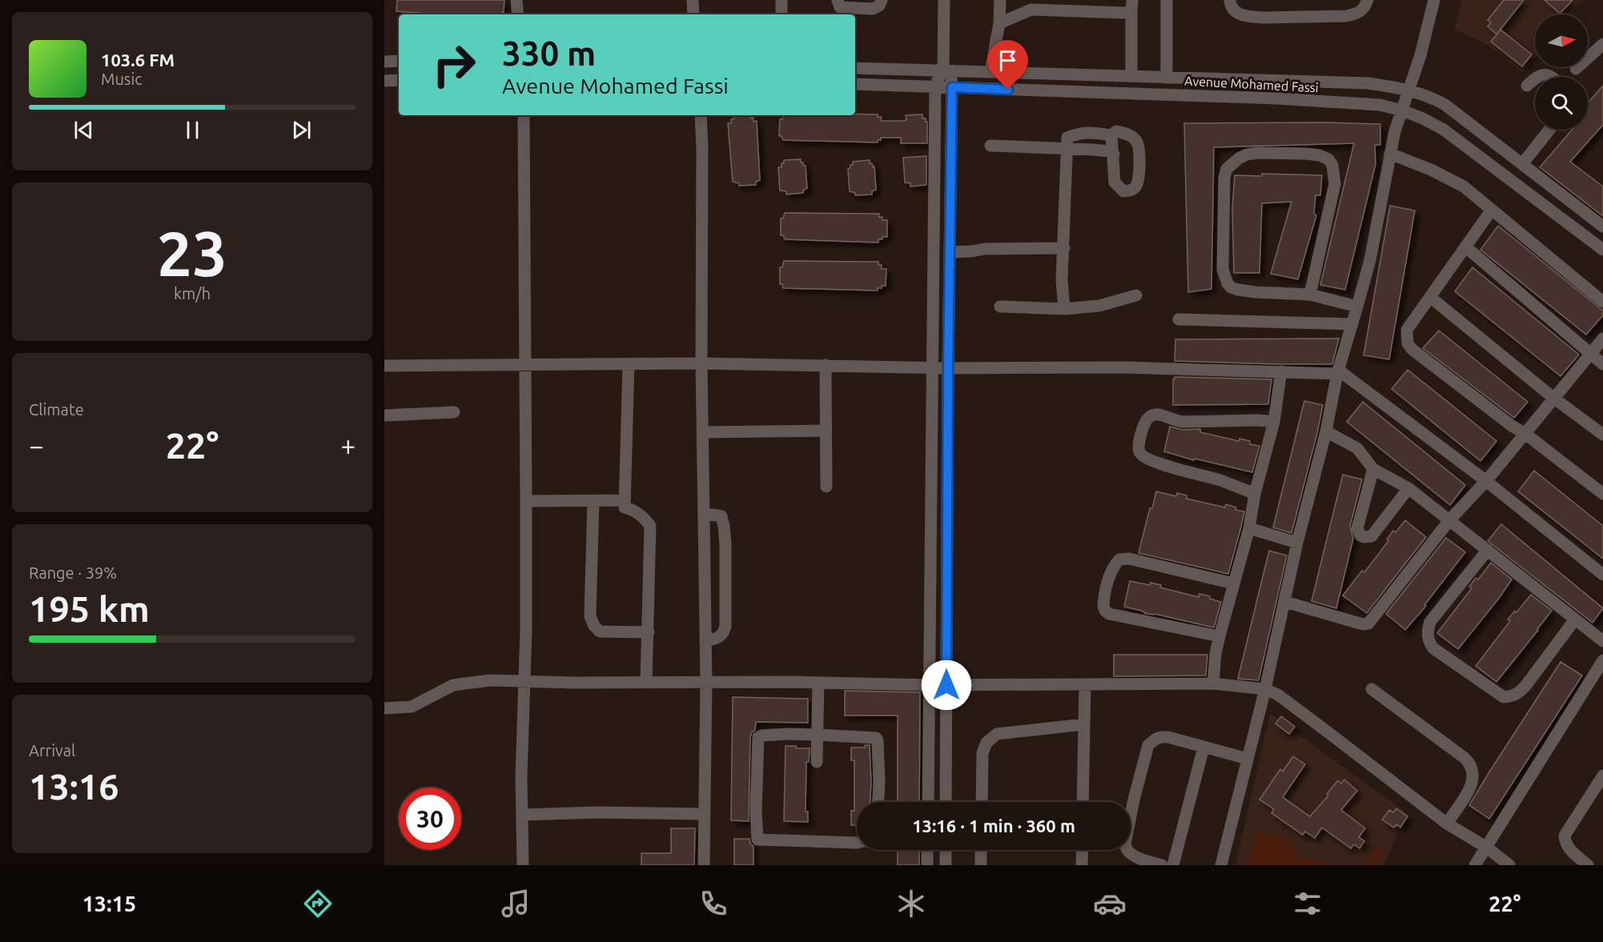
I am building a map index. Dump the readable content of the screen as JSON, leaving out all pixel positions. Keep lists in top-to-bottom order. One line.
{"streets":{"street":["Avenue Mohamed Fassi"]},"north":"right","page":{"turn":["330 m","Avenue Mohamed Fassi"],"song":["103.6 FM","Music"],"tile":[["23","km/h"],"Climate",["Range · 39%","195 km"],["Arrival","13:16"]],"heat":["−","22°","+"],"limit":"30","trip":"13:16 · 1 min · 360 m","tabs":["13:15","22°"]}}
